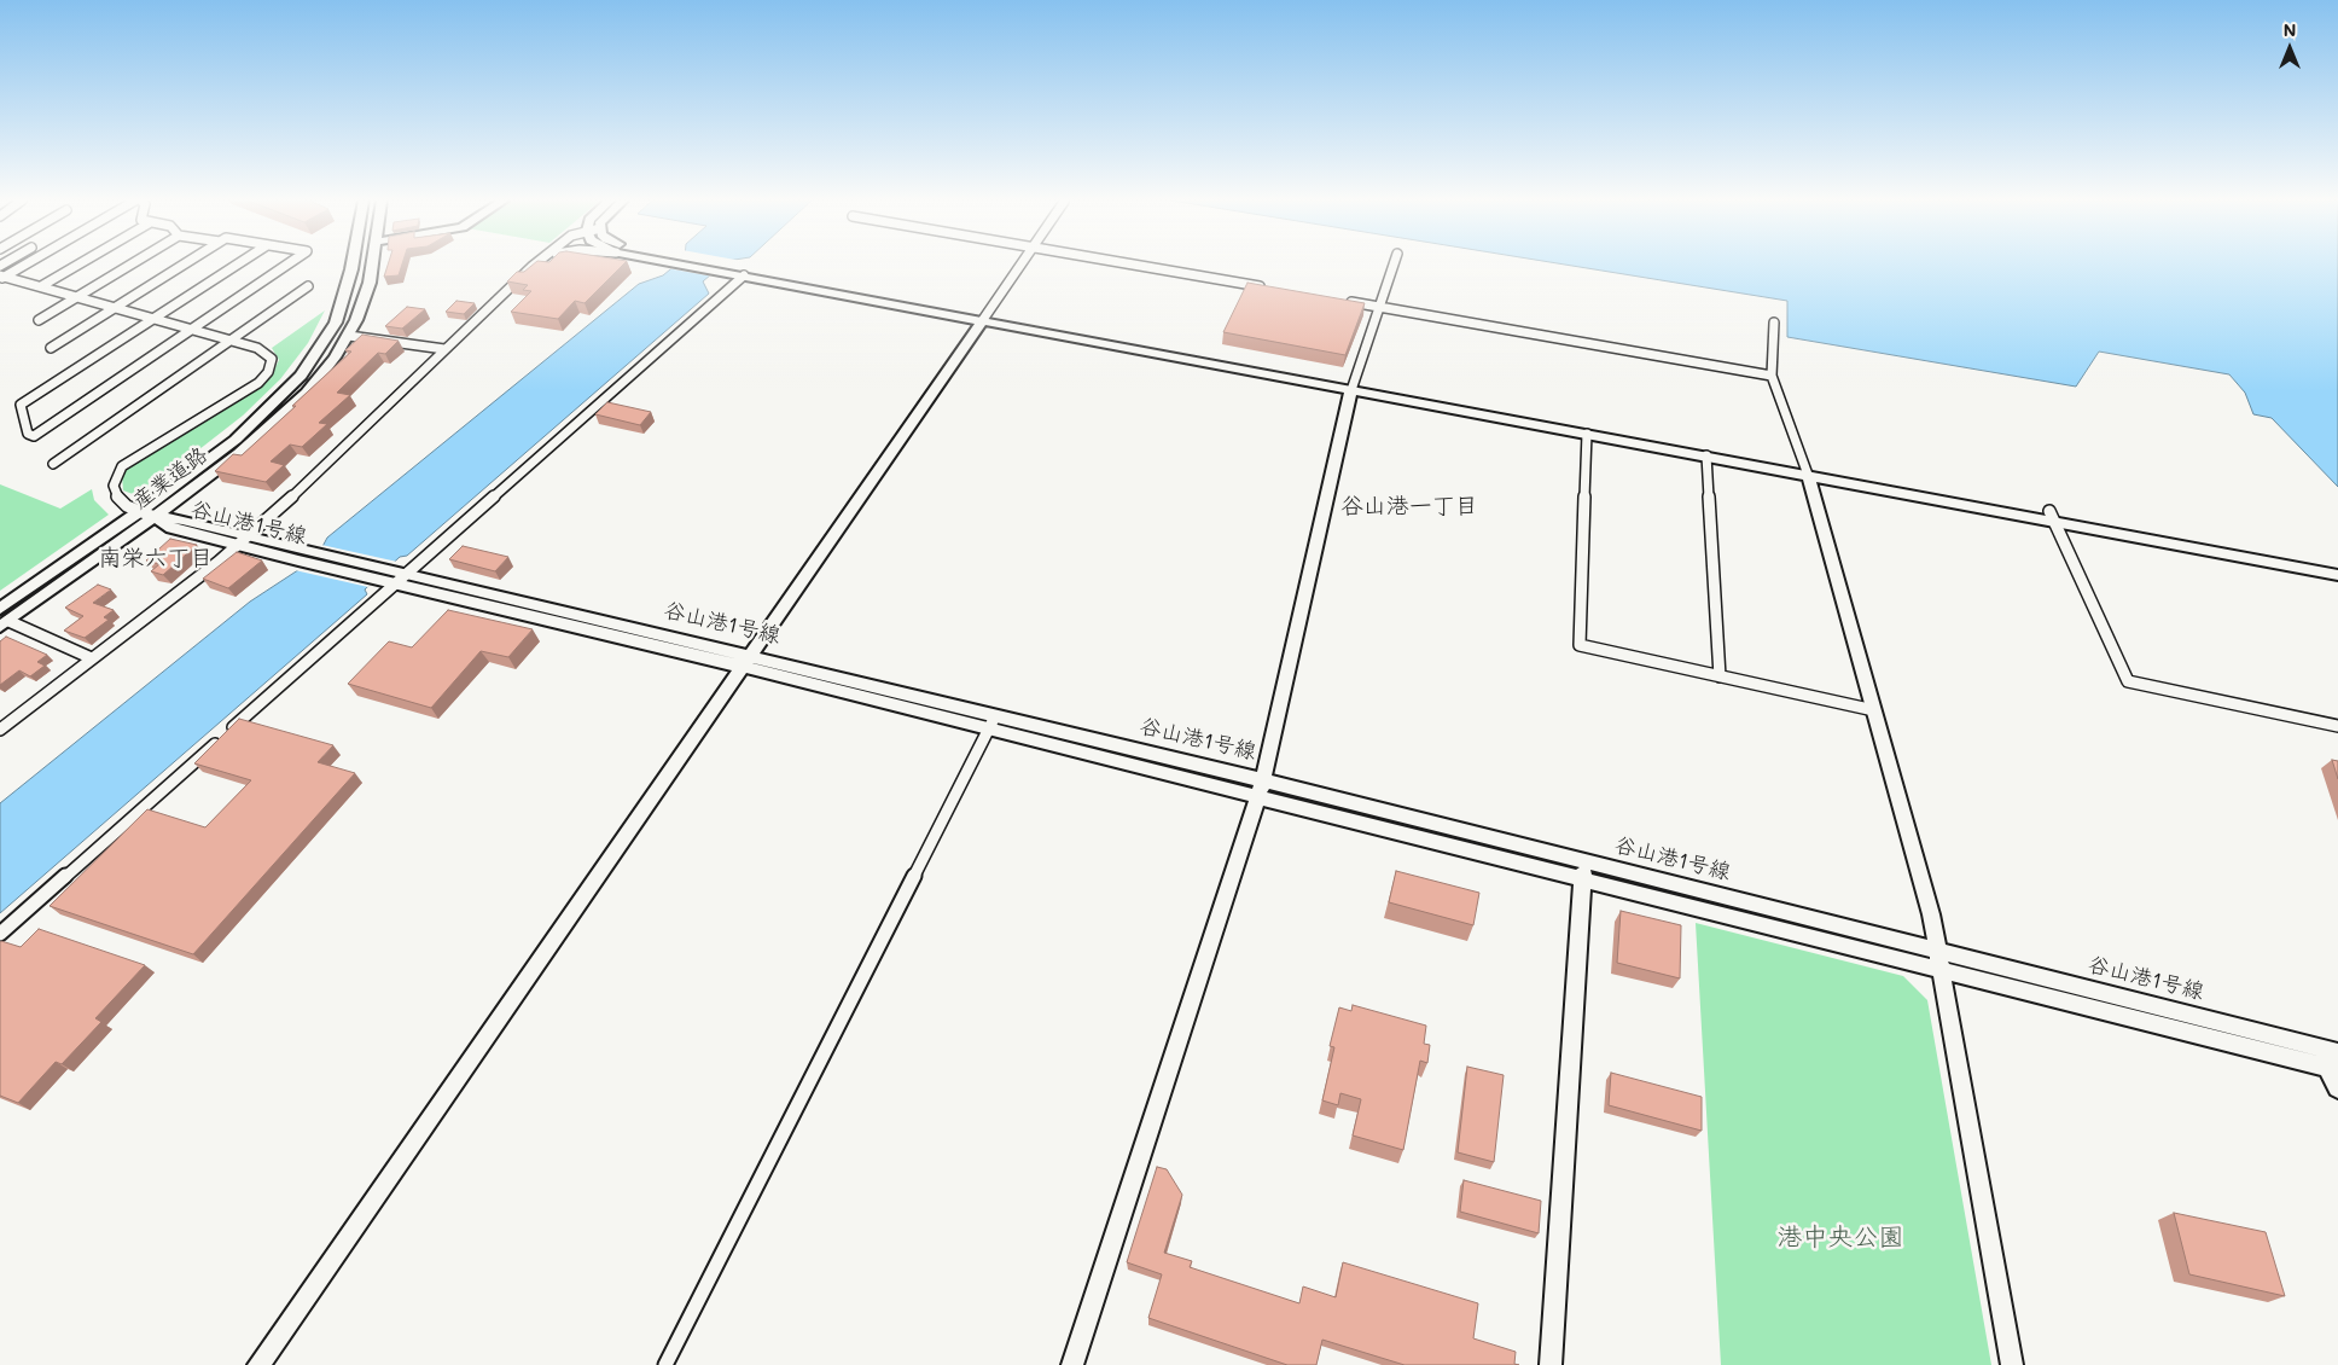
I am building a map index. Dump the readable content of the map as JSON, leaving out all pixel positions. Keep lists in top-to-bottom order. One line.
{"streets":{"street":["産業道路","谷山港1号線"]},"crossings":[["産業道路","谷山港1号線"]],"districts":["谷山港一丁目","南栄六丁目"],"parks":["港中央公園"],"north":"top"}
